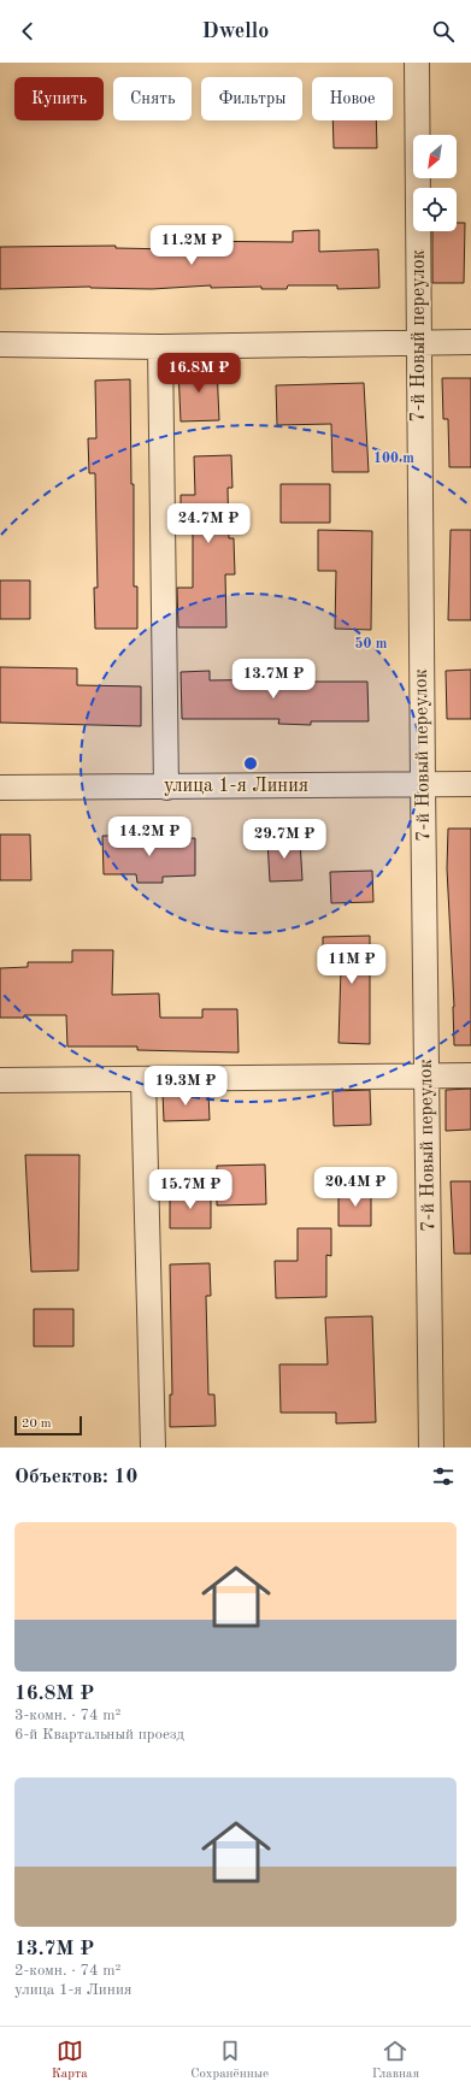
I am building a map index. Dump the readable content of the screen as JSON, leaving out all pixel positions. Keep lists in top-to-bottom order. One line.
{"streets":{"street":["7-й Новый переулок","улица 1-я Линия"]},"crossings":[["7-й Новый переулок","улица 1-я Линия"]],"scale_bar":"20 m","north":"bottom left","page":{"header":"Dwello","chip":["Купить","Снять","Фильтры","Новое"],"price":["11.2M ₽","16.8M ₽","24.7M ₽","13.7M ₽","14.2M ₽","29.7M ₽","11M ₽","19.3M ₽","20.4M ₽","15.7M ₽"],"scale":"20 m","heading":"Объектов: 10","list":[{"name":"16.8M ₽","note":"3-комн. · 74 m² · 6-й Квартальный проезд"},{"name":"13.7M ₽","note":"2-комн. · 74 m² · улица 1-я Линия"}],"tabs":["Карта","Сохранённые","Главная"]},"rings":["100 m","50 m"]}
